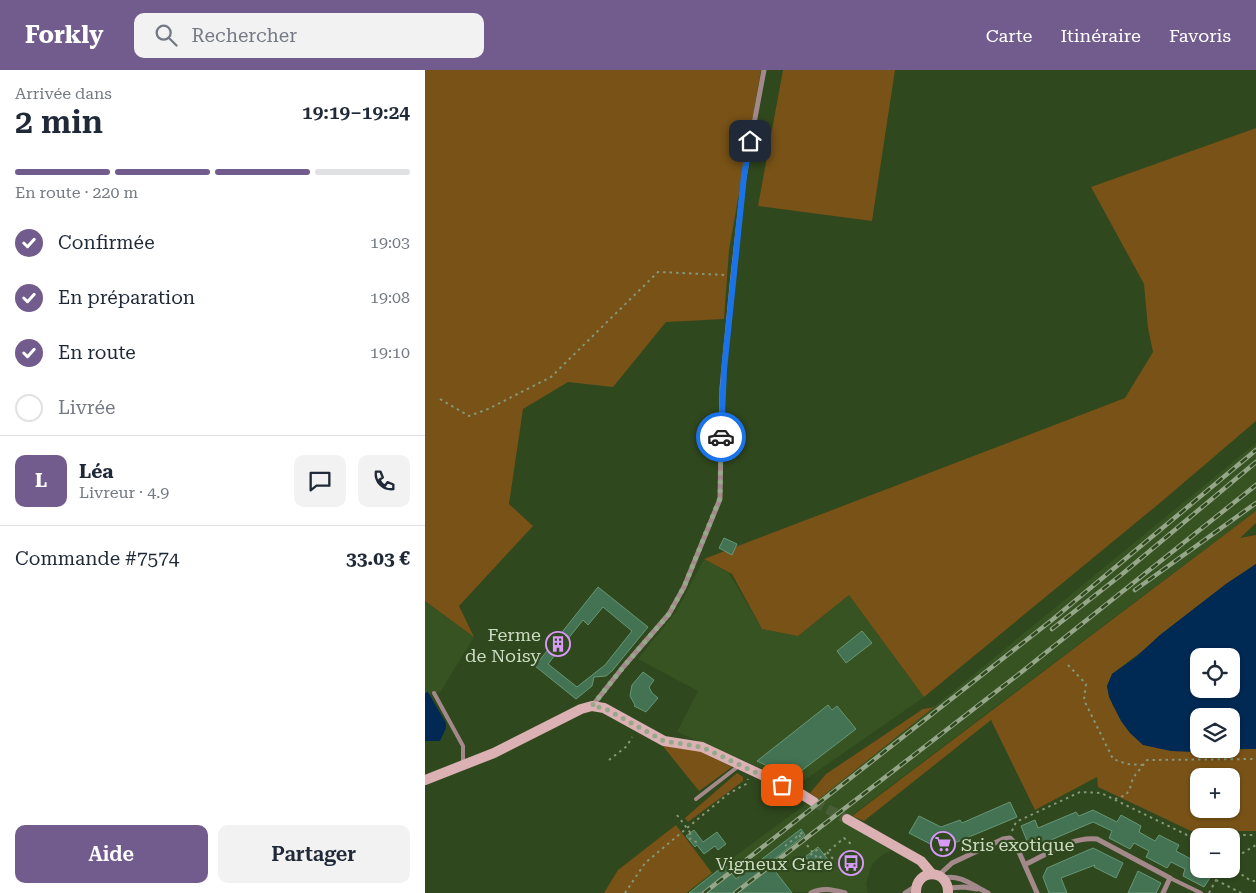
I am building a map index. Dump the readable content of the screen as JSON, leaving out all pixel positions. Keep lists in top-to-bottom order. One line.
{"places":{"building":["Ferme de Noisy"],"supermarket":["Sris exotique"],"bus stop":["Vigneux Gare"]},"page":{"header":"Forkly","search":"Rechercher","nav":["Carte","Itinéraire","Favoris"],"heading":["2 min","Arrivée dans","19:19–19:24"],"panel":["Léa","Livreur · 4.9","Commande #7574","33.03 €"],"bar":"En route · 220 m","list":[["Confirmée","19:03"],["En préparation","19:08"],["En route","19:10"],"Livrée"],"round":"L","map_buttons":["+","−"],"buttons":["Aide","Partager"]}}
